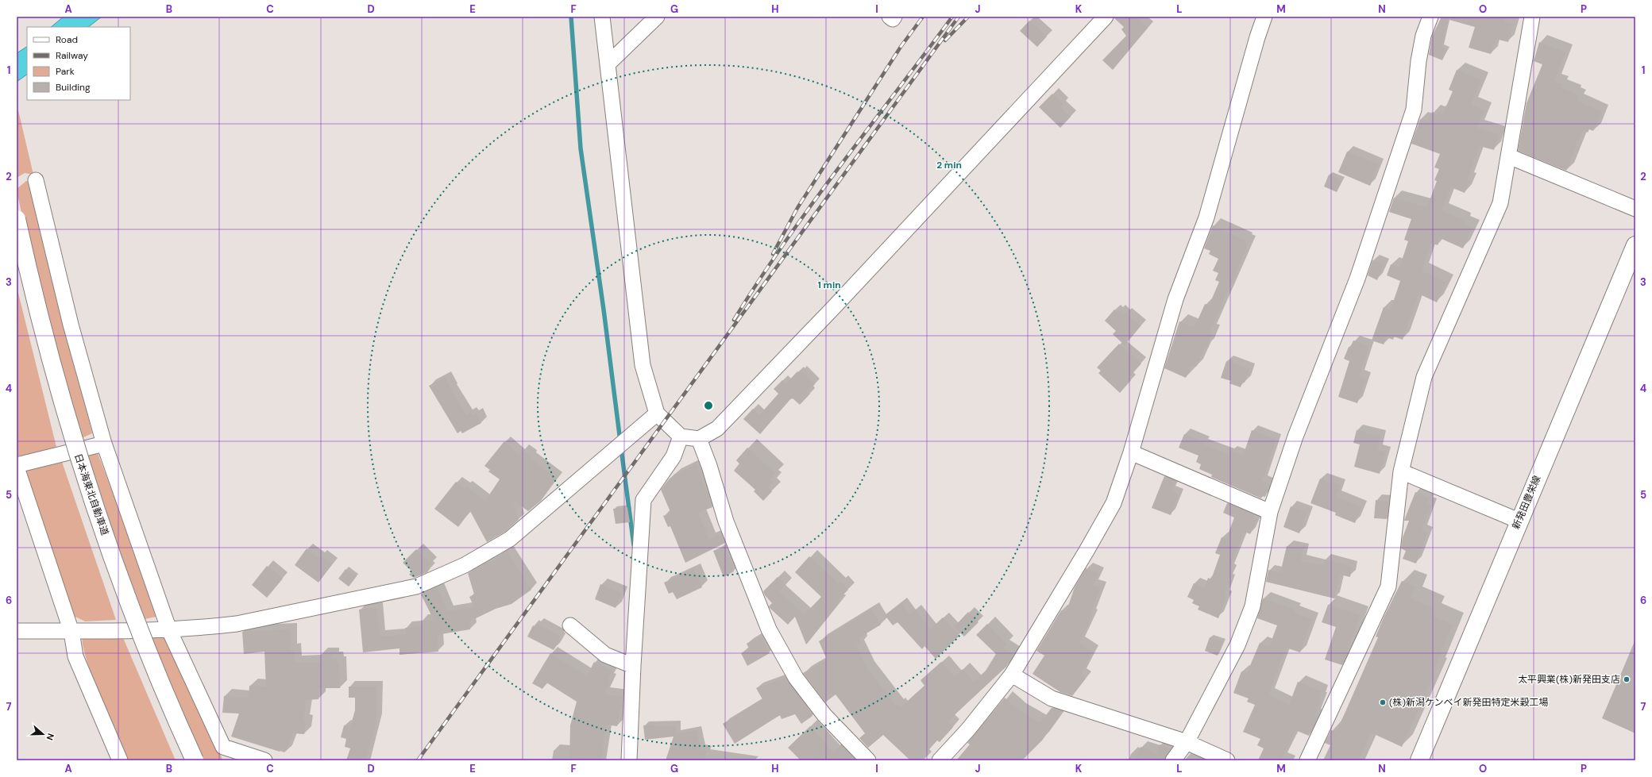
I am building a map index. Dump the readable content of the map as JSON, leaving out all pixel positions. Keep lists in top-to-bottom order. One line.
{"streets":{"main road":["日本海東北自動車道","新発田豊栄線"]},"places":["太平興業(株)新発田支店","(株)新潟ケンベイ新発田特定米穀工場"],"legend":["Road","Railway","Park","Building"],"north":"right","grid":{"columns":["A","B","C","D","E","F","G","H","I","J","K","L","M","N","O","P"],"rows":["1","2","3","4","5","6","7"]},"rings":["2 min","1 min"]}
